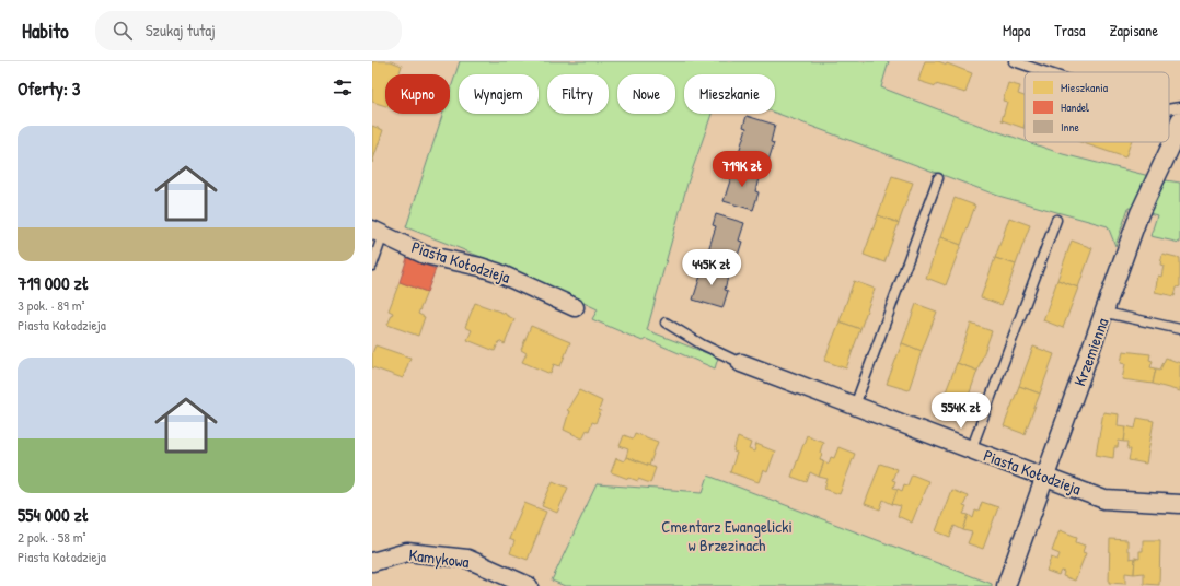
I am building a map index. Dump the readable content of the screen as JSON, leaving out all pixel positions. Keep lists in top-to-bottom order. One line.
{"streets":{"street":["Piasta Kołodzieja","Krzemienna","Kamykowa"]},"crossings":[["Piasta Kołodzieja","Krzemienna"]],"parks":["Cmentarz Ewangelicki w Brzezinach"],"legend":["Mieszkania","Handel","Inne"],"page":{"header":"Habito","search":"Szukaj tutaj","nav":["Mapa","Trasa","Zapisane"],"heading":"Oferty: 3","chip":["Kupno","Wynajem","Filtry","Nowe","Mieszkanie"],"list":[{"name":"719 000 zł","note":"3 pok. · 89 m² · Piasta Kołodzieja"},{"name":"554 000 zł","note":"2 pok. · 58 m² · Piasta Kołodzieja"}],"price":["719K zł","445K zł","554K zł"]}}
